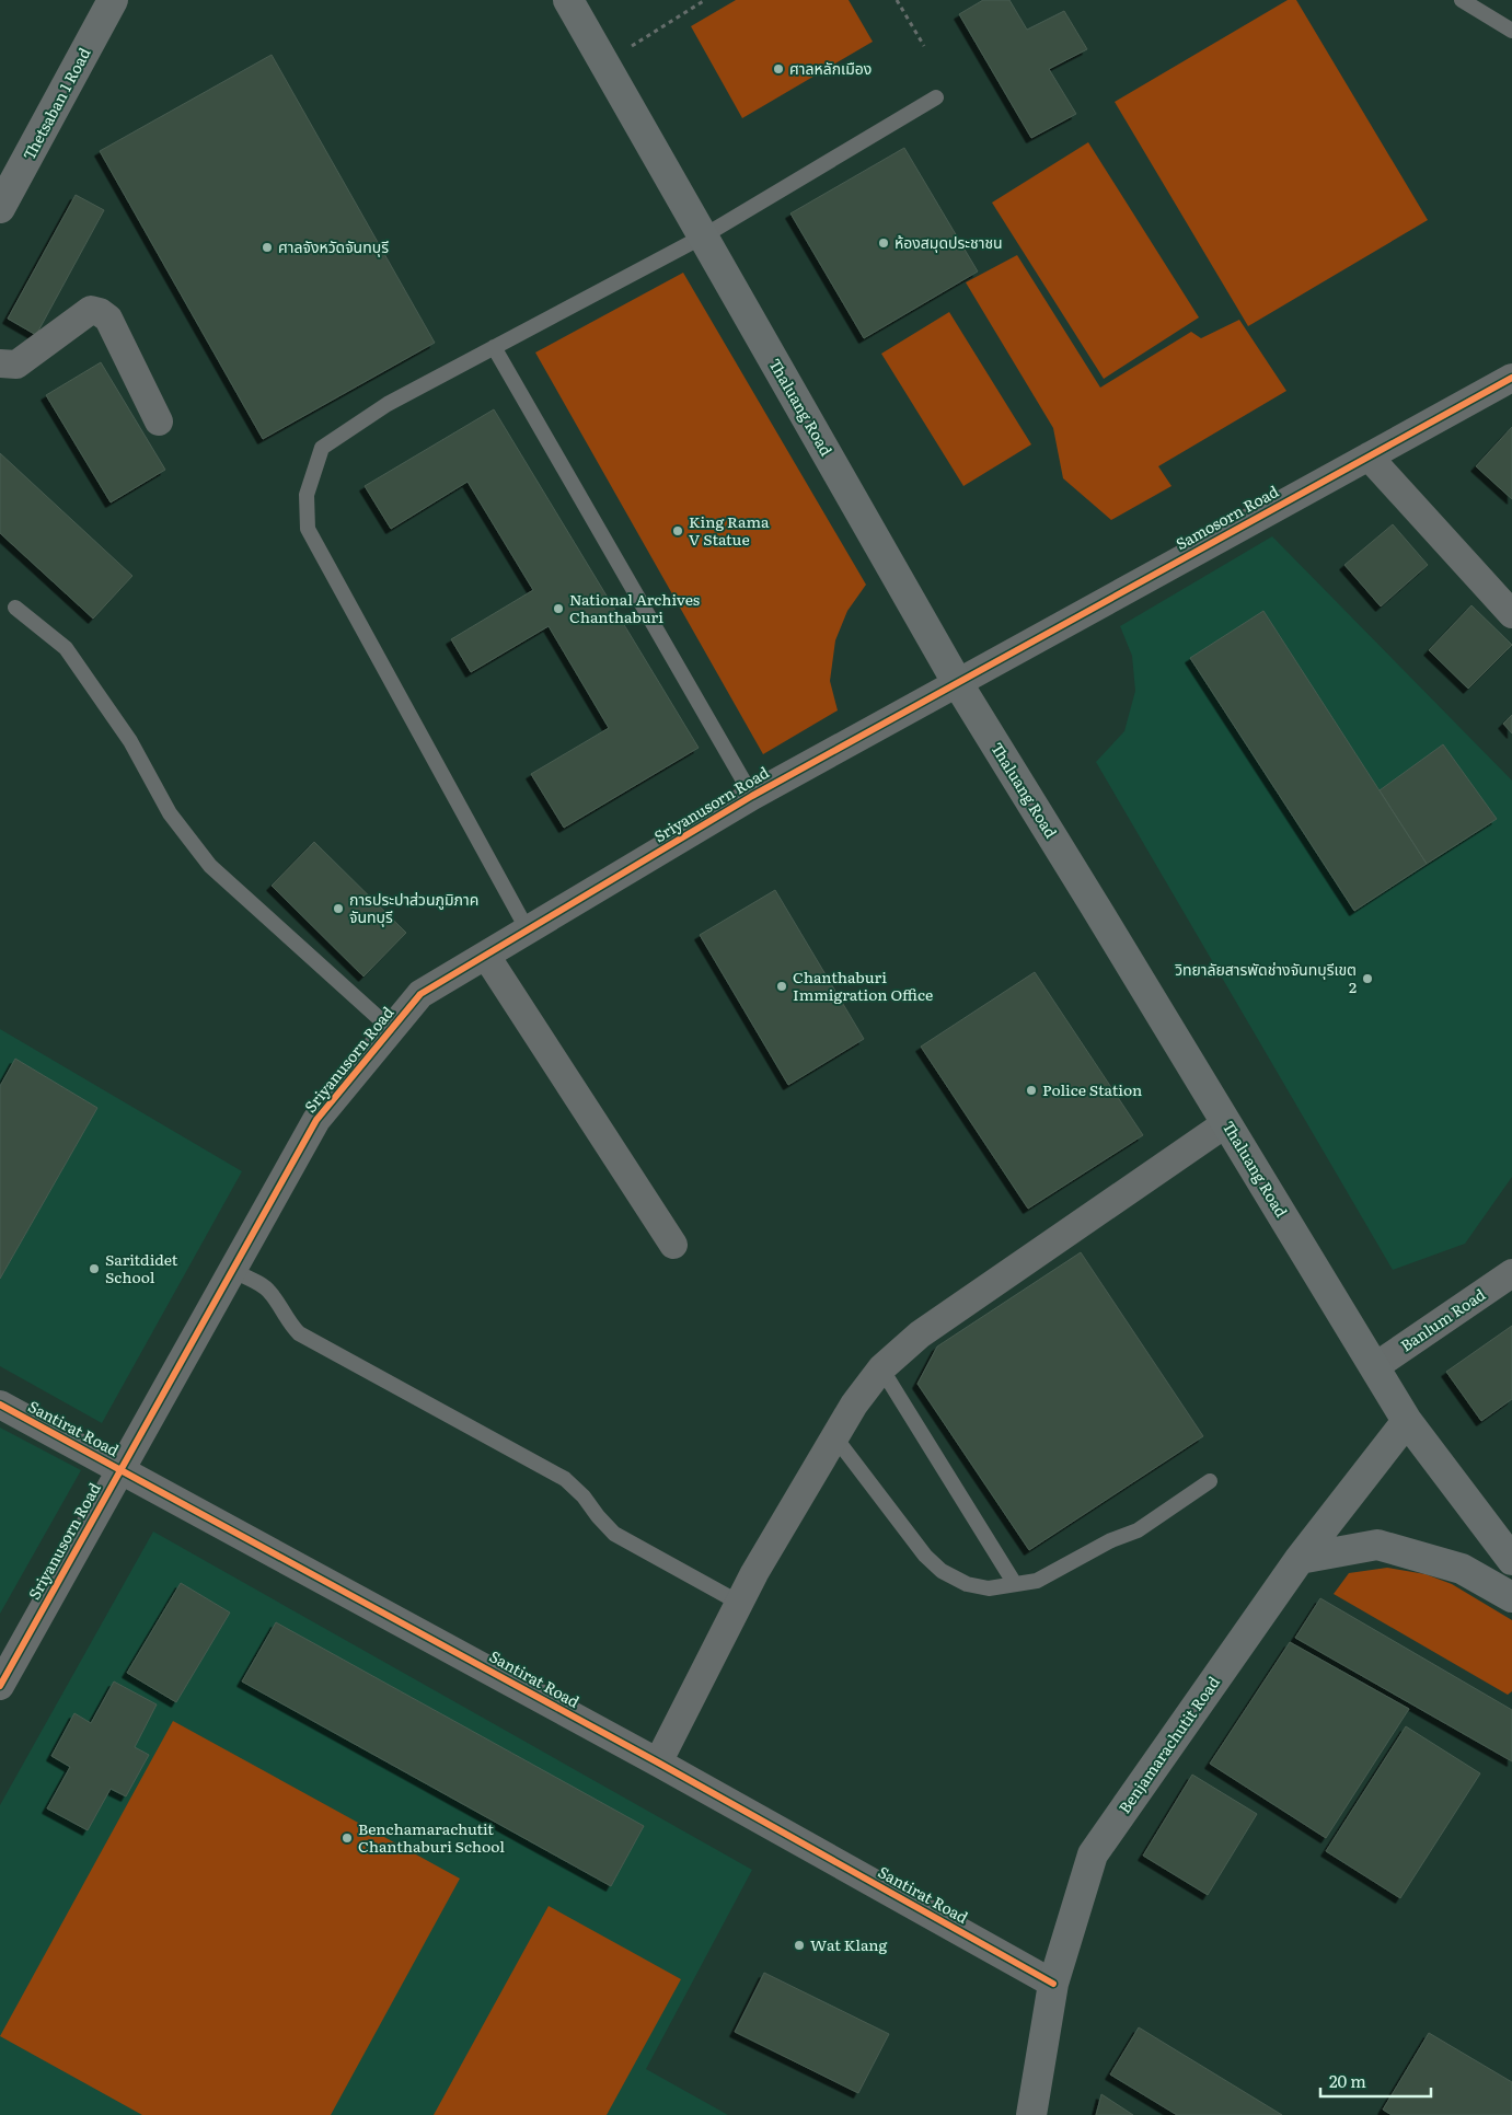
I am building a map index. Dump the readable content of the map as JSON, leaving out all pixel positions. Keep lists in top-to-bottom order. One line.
{"streets":{"main road":["Thetsaban 1 Road","Thaluang Road","Benjamarachutit Road"],"street":["Samosorn Road","Sriyanusorn Road","Banlum Road","Santirat Road"]},"crossings":[["Thaluang Road","Samosorn Road"],["Thaluang Road","Sriyanusorn Road"],["Thaluang Road","Banlum Road"],["Thaluang Road","Benjamarachutit Road"],["Samosorn Road","Sriyanusorn Road"],["Sriyanusorn Road","Santirat Road"],["Santirat Road","Benjamarachutit Road"]],"places":["ศาลหลักเมือง","ห้องสมุดประชาชน","ศาลจังหวัดจันทบุรี","King Rama V Statue","National Archives Chanthaburi","การประปาส่วนภูมิภาค จันทบุรี","วิทยาลัยสารพัดช่างจันทบุรีเขต 2","Chanthaburi Immigration Office","Police Station","Saritdidet School","Benchamarachutit Chanthaburi School","Wat Klang"],"scale_bar":"20 m"}
